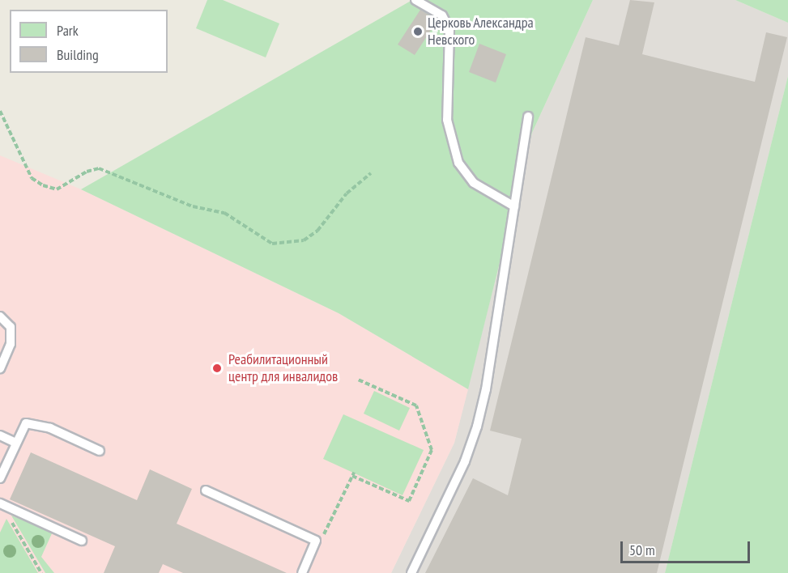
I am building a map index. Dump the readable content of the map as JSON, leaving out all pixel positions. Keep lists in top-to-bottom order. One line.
{"places":["Церковь Александра Невского","Реабилитационный центр для инвалидов"],"legend":["Park","Building"],"scale_bar":"50 m"}
